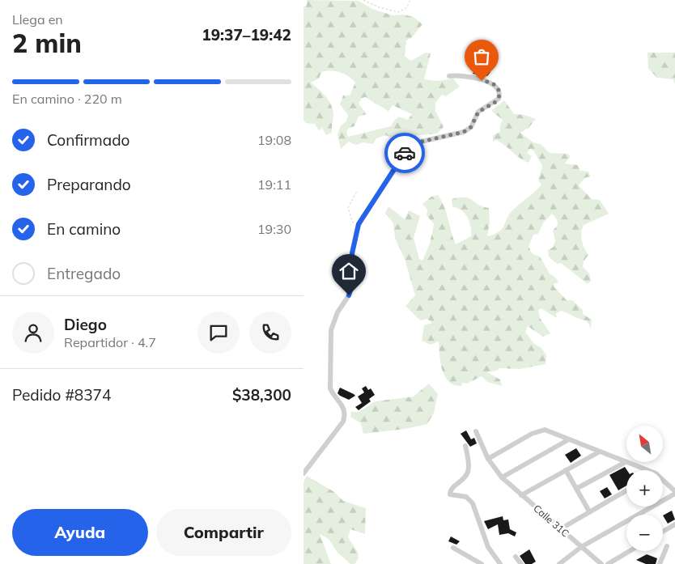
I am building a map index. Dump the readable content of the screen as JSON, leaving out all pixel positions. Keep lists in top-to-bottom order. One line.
{"streets":{"street":["Calle 31C"]},"north":"top left","page":{"heading":["2 min","Llega en","19:37–19:42"],"panel":["Diego","Repartidor · 4.7","Pedido #8374","$38,300"],"bar":"En camino · 220 m","list":[["Confirmado","19:08"],["Preparando","19:11"],["En camino","19:30"],"Entregado"],"map_buttons":["+","−"],"buttons":["Ayuda","Compartir"]}}
